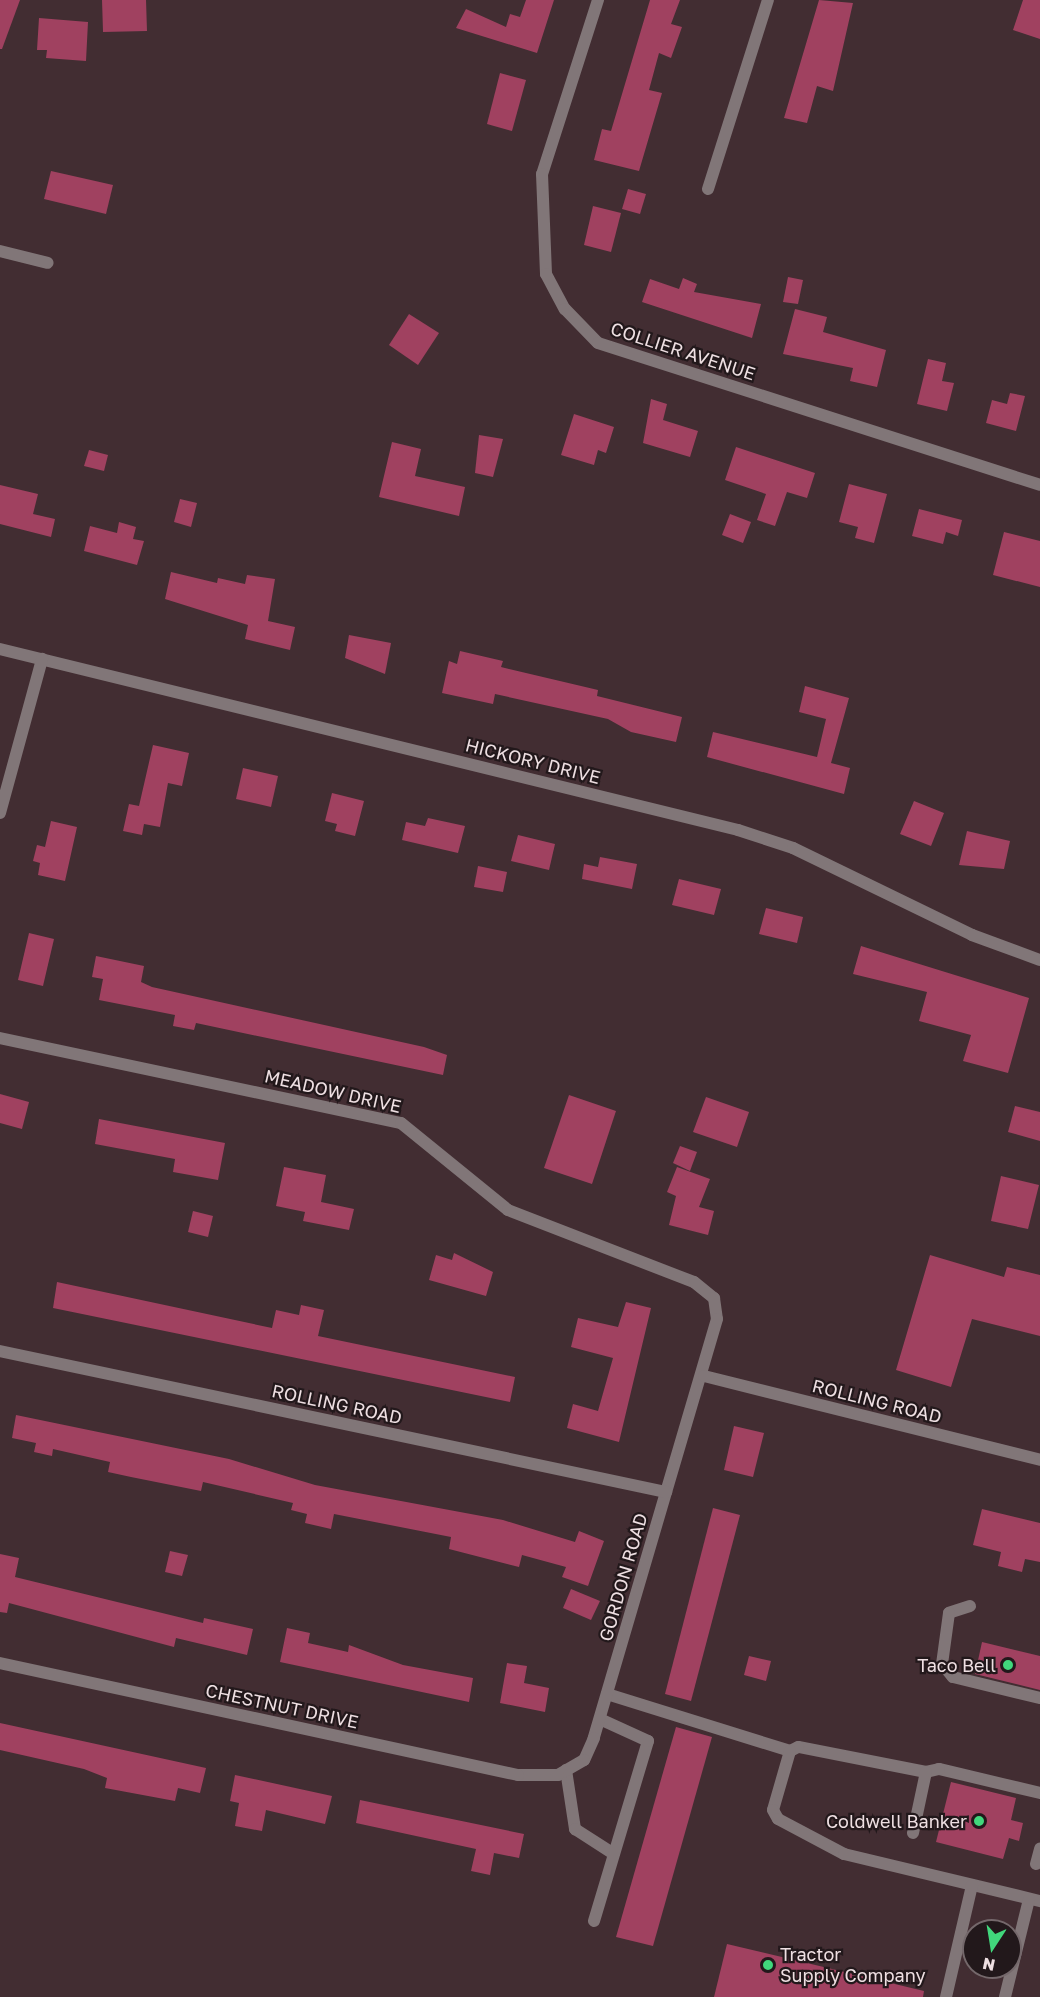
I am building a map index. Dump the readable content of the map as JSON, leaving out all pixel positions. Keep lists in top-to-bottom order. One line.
{"streets":{"street":["COLLIER AVENUE","HICKORY DRIVE","MEADOW DRIVE","ROLLING ROAD","GORDON ROAD","CHESTNUT DRIVE"]},"crossings":[["MEADOW DRIVE","ROLLING ROAD"],["MEADOW DRIVE","GORDON ROAD"],["ROLLING ROAD","GORDON ROAD"],["GORDON ROAD","CHESTNUT DRIVE"]],"places":["Taco Bell","Coldwell Banker","Tractor Supply Company"],"north":"bottom"}
